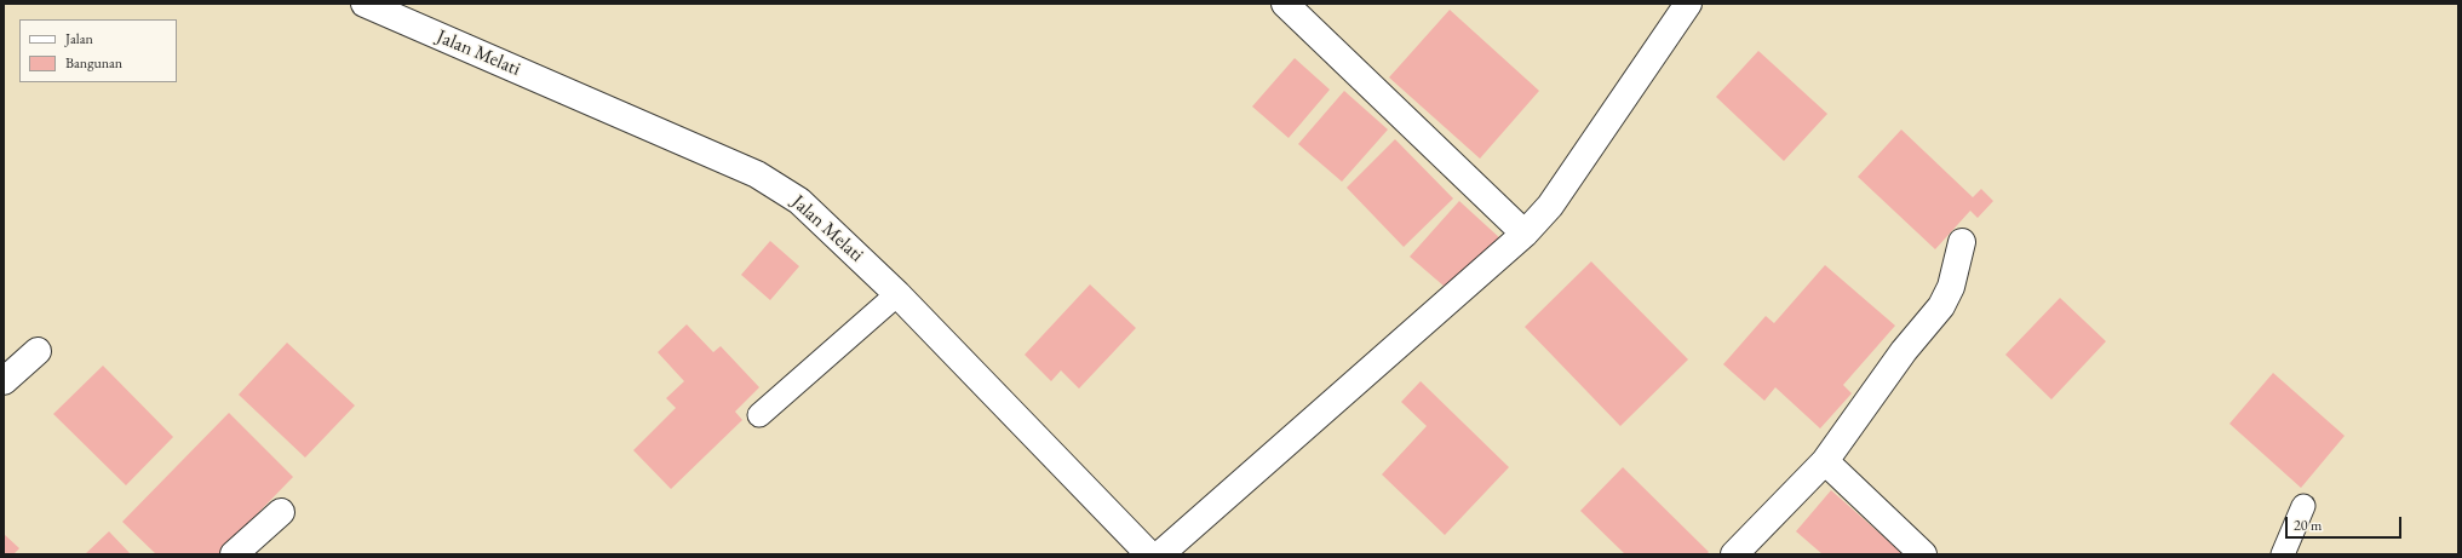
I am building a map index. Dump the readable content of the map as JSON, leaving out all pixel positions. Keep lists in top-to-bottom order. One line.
{"streets":{"street":["Jalan Melati"]},"legend":["Jalan","Bangunan"],"scale_bar":"20 m"}
